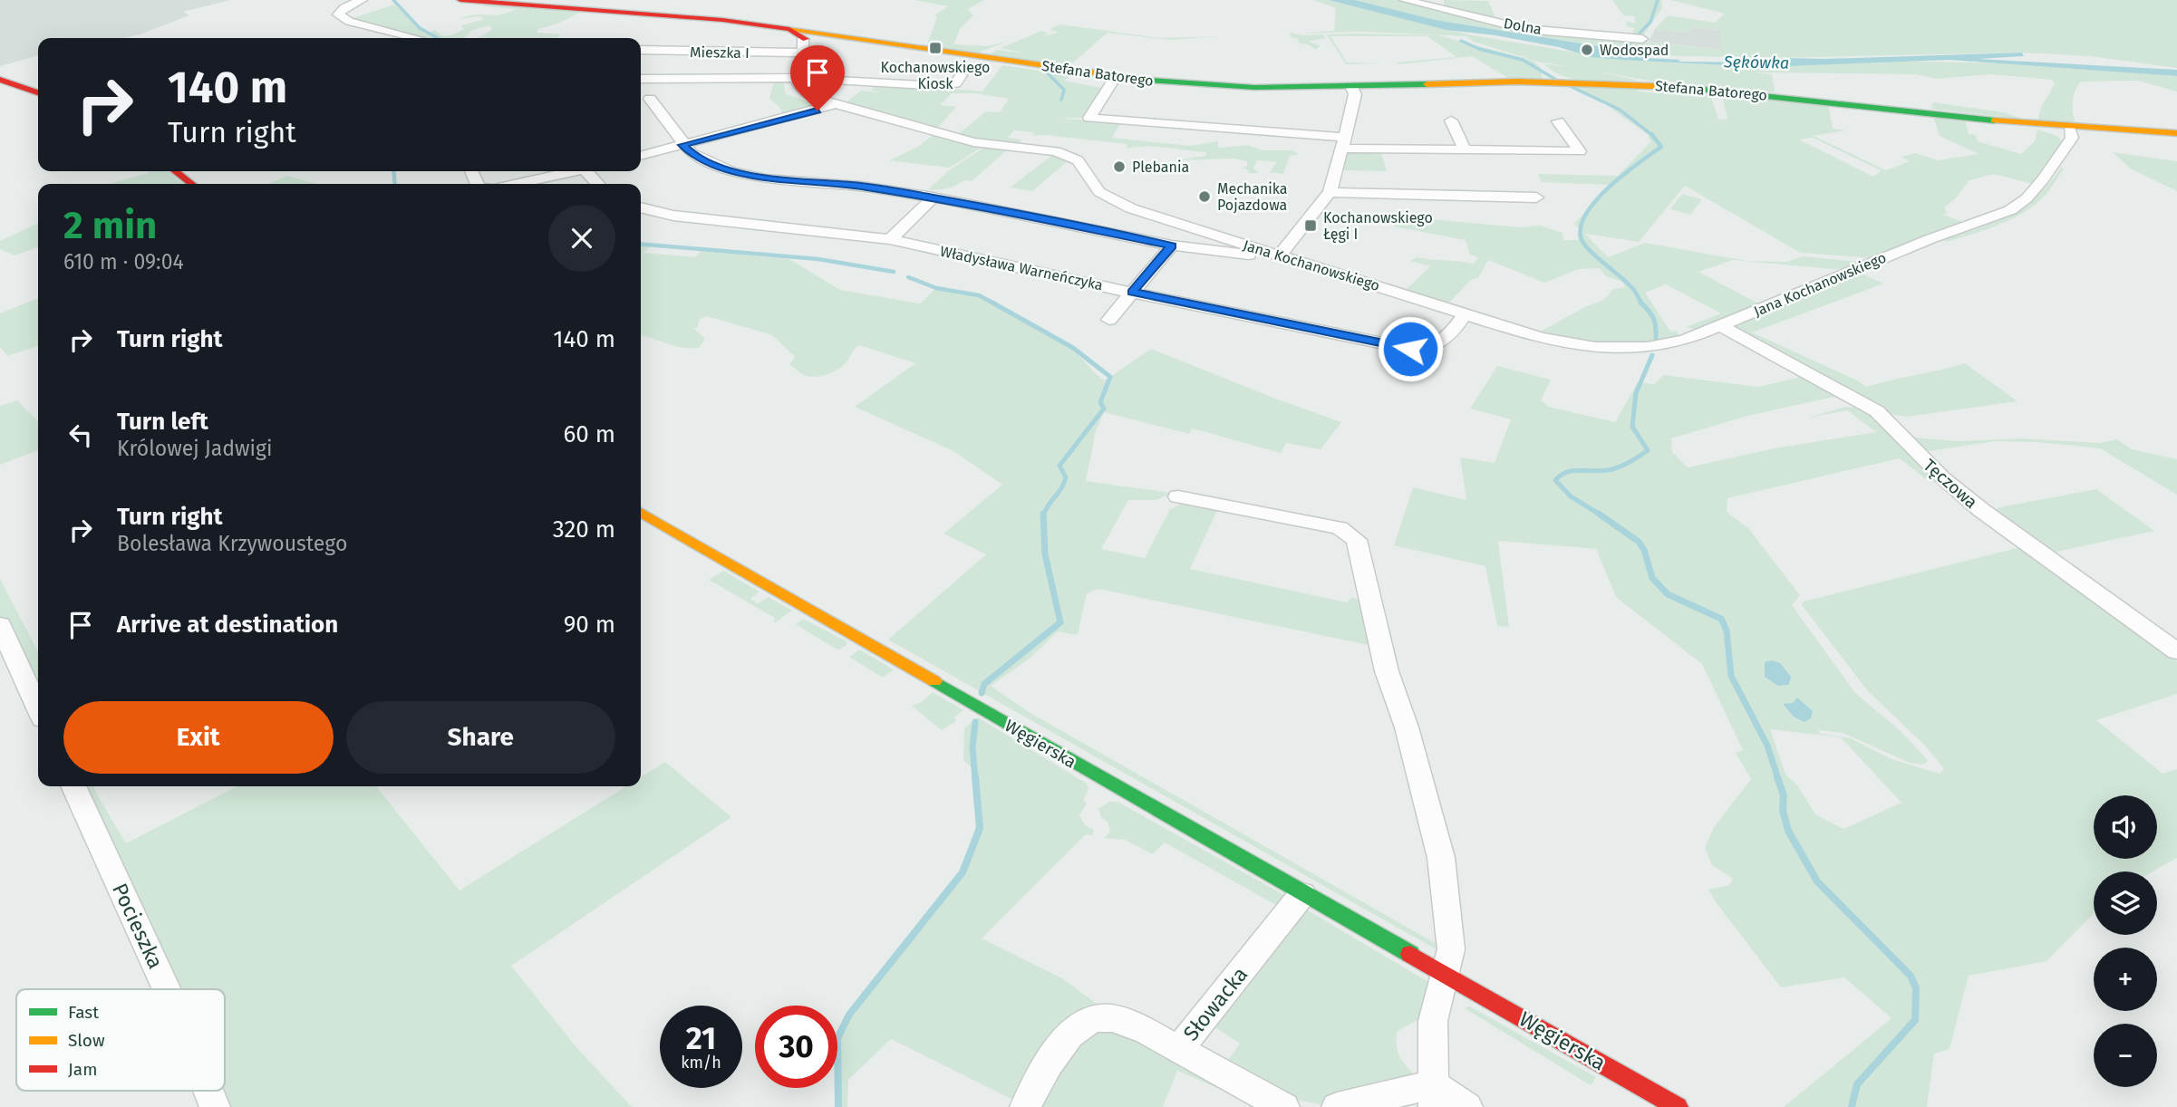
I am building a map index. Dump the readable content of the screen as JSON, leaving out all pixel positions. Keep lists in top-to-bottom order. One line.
{"streets":{"street":["Dolna","Mieszka I","Stefana Batorego","Jana Kochanowskiego","Władysława Warneńczyka","Tęczowa","Węgierska","Pocieszka","Słowacka"]},"crossings":[["Mieszka I","Stefana Batorego"],["Stefana Batorego","Jana Kochanowskiego"],["Jana Kochanowskiego","Władysława Warneńczyka"],["Jana Kochanowskiego","Tęczowa"],["Węgierska","Słowacka"]],"water":["Sękówka"],"places":{"transit":["Kochanowskiego Kiosk","Kochanowskiego Łęgi I"],"other":["Wodospad","Plebania","Mechanika Pojazdowa"]},"legend":["Fast","Slow","Jam"],"page":{"turn":["140 m","Turn right"],"heading":["2 min","610 m · 09:04"],"list":[{"name":"Turn right","value":"140 m"},{"name":"Turn left","note":"Królowej Jadwigi","value":"60 m"},{"name":"Turn right","note":"Bolesława Krzywoustego","value":"320 m"},{"name":"Arrive at destination","value":"90 m"}],"buttons":["Exit","Share"],"map_buttons":["+","−"],"speed":"21 km/h","limit":"30"}}
